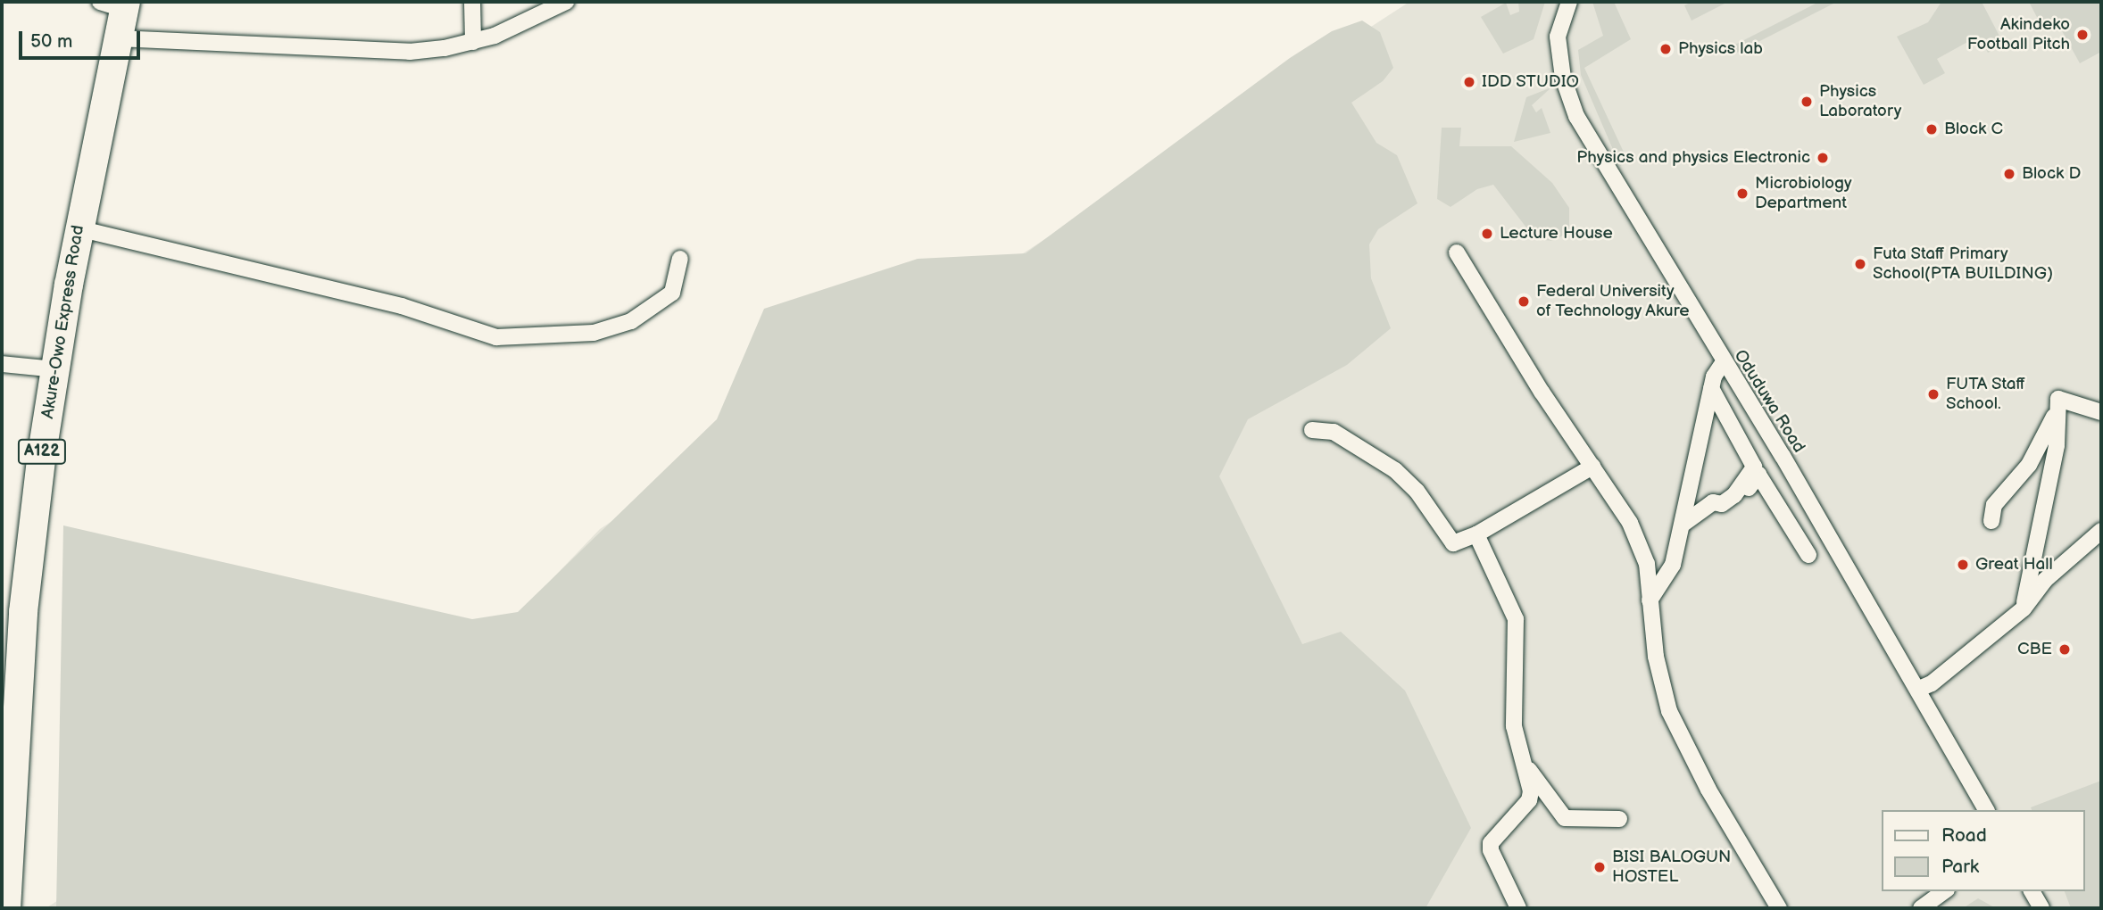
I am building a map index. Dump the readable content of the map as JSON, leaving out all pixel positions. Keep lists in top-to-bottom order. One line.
{"streets":{"highway":["Akure-Owo Express Road","A122"],"street":["Oduduwa Road"]},"places":["Akindeko Football Pitch","Physics lab","IDD STUDIO","Physics Laboratory","Block C","Physics and physics Electronic","Block D","Microbiology Department","Lecture House","Futa Staff Primary School(PTA BUILDING)","Federal University of Technology Akure","FUTA Staff School.","Great Hall","CBE","BISI BALOGUN HOSTEL"],"legend":["Road","Park"],"scale_bar":"50 m"}
